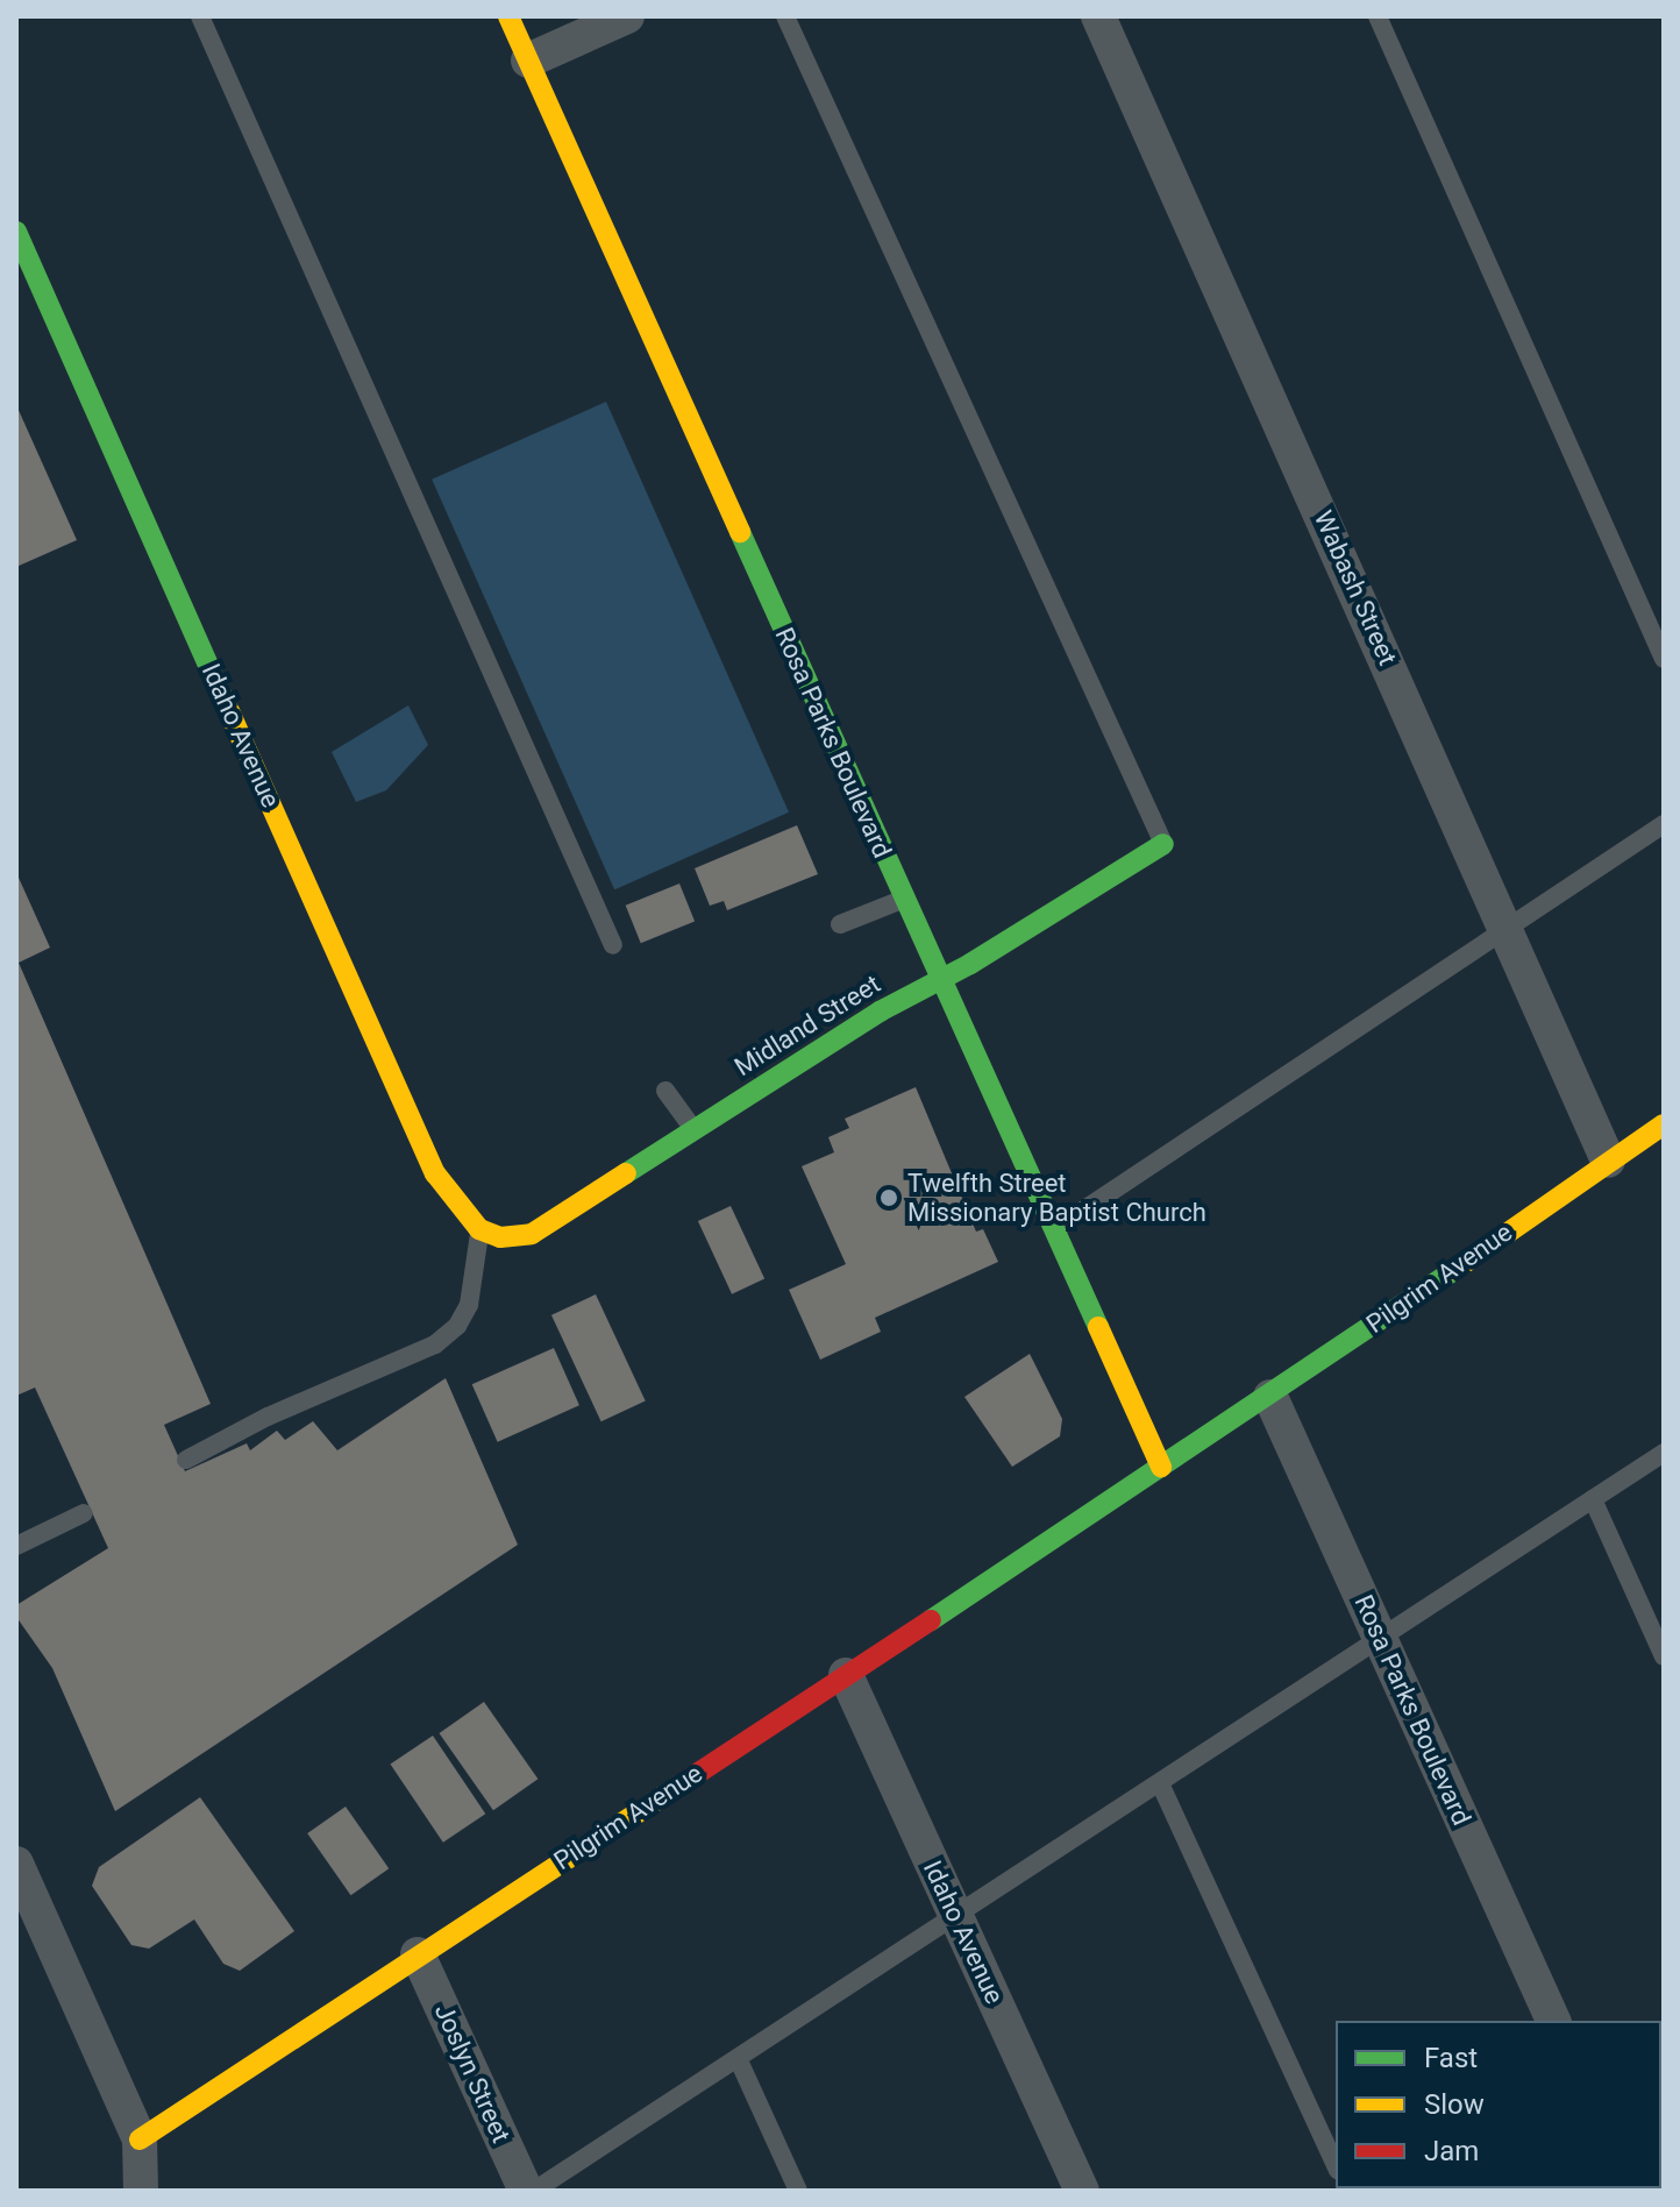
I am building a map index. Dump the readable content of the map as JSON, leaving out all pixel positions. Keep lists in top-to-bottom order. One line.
{"streets":{"street":["Wabash Street","Idaho Avenue","Rosa Parks Boulevard","Midland Street","Pilgrim Avenue","Joslyn Street"]},"crossings":[["Wabash Street","Pilgrim Avenue"],["Idaho Avenue","Midland Street"],["Idaho Avenue","Pilgrim Avenue"],["Rosa Parks Boulevard","Midland Street"],["Rosa Parks Boulevard","Pilgrim Avenue"],["Pilgrim Avenue","Joslyn Street"]],"places":["Twelfth Street Missionary Baptist Church"],"legend":["Fast","Slow","Jam"]}
